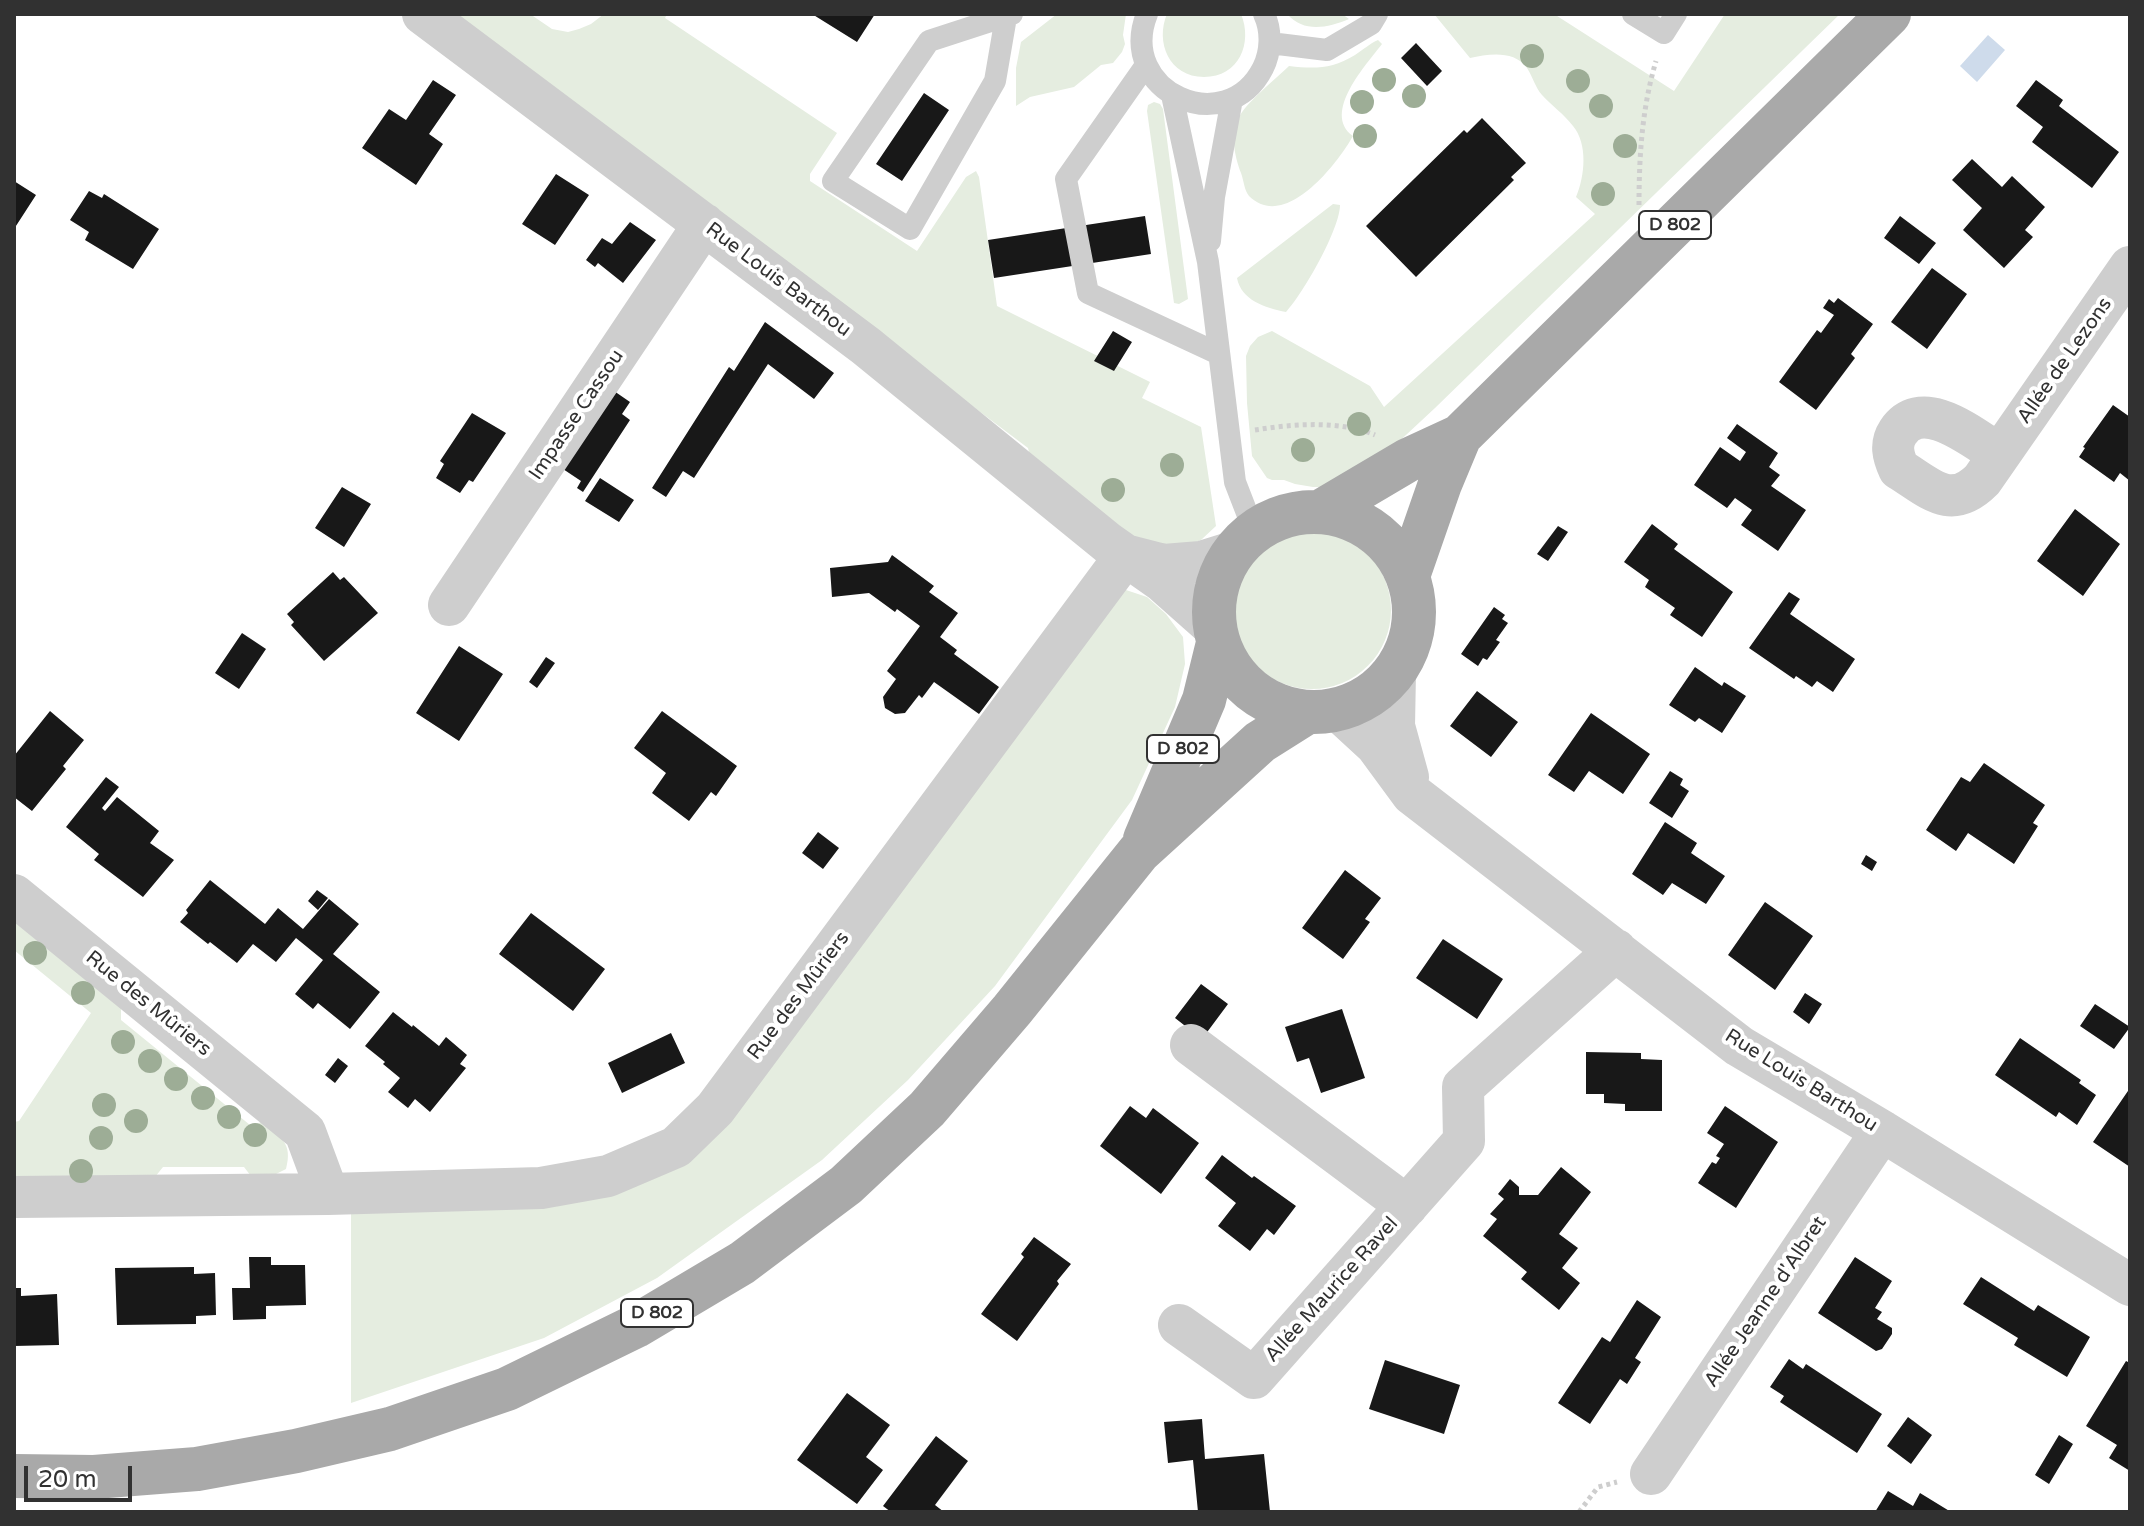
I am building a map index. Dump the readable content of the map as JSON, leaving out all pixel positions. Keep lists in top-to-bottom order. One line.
{"streets":{"main road":["D 802"],"street":["Rue Louis Barthou","Allée de Lezons","Impasse Cassou","Rue des Mûriers","Allée Maurice Ravel","Allée Jeanne d'Albret"]},"crossings":[["D 802","Rue Louis Barthou"],["Rue Louis Barthou","Impasse Cassou"],["Rue Louis Barthou","Rue des Mûriers"],["Rue Louis Barthou","Allée Maurice Ravel"],["Rue Louis Barthou","Allée Jeanne d'Albret"]],"scale_bar":"20 m"}
